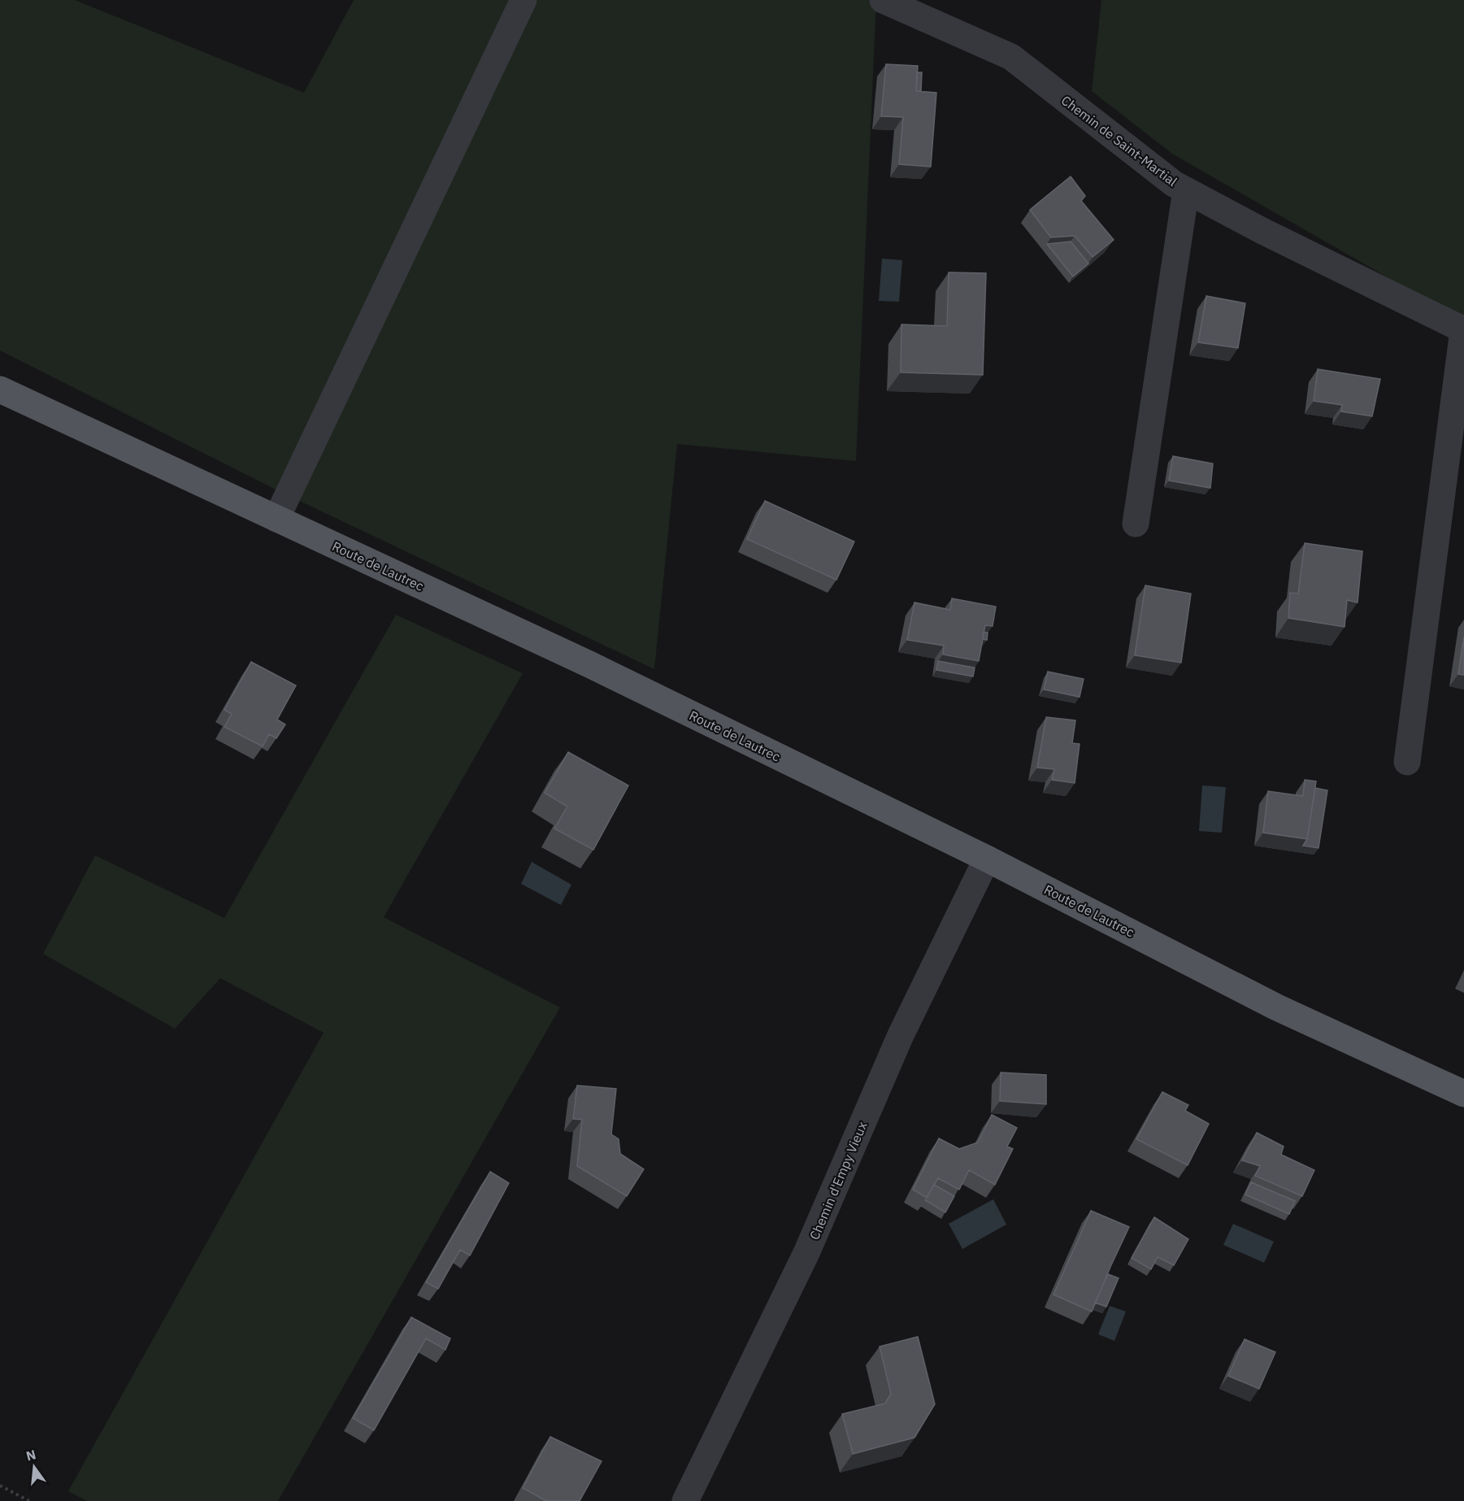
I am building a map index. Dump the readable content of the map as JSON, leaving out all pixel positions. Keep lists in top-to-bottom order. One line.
{"streets":{"main road":["Route de Lautrec"],"street":["Chemin de Saint-Martial","Chemin d'Empy Vieux"]},"crossings":[["Route de Lautrec","Chemin d'Empy Vieux"]],"north":"top"}
